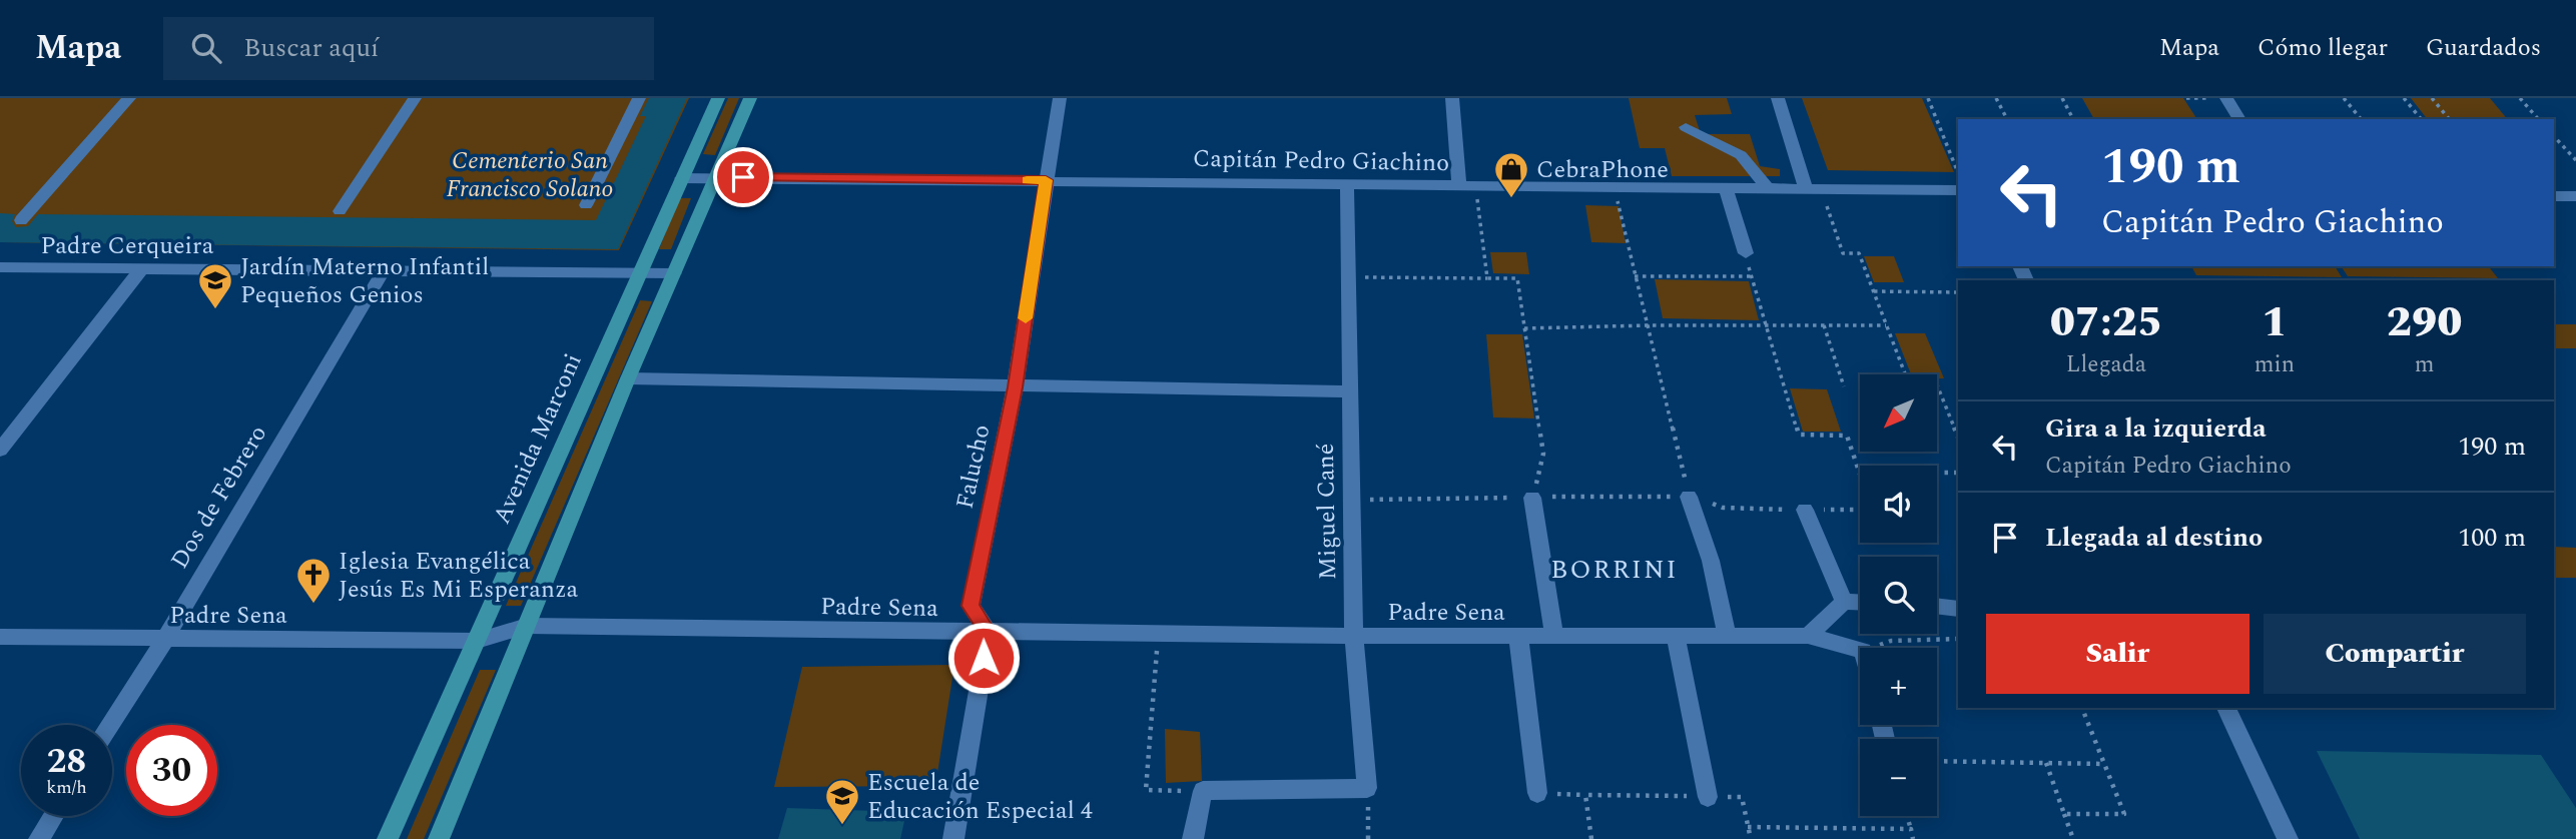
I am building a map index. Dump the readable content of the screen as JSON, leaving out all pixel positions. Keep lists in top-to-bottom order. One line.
{"streets":{"main road":["Avenida Marconi"],"street":["Capitán Pedro Giachino","Padre Cerqueira","Falucho","Dos de Febrero","Miguel Cané","Padre Sena"]},"crossings":[["Capitán Pedro Giachino","Avenida Marconi"],["Capitán Pedro Giachino","Falucho"],["Capitán Pedro Giachino","Miguel Cané"],["Padre Cerqueira","Avenida Marconi"],["Padre Cerqueira","Dos de Febrero"],["Avenida Marconi","Padre Sena"],["Falucho","Padre Sena"],["Dos de Febrero","Padre Sena"],["Miguel Cané","Padre Sena"]],"districts":["BORRINI"],"parks":["Cementerio San Francisco Solano"],"places":{"shop":["CebraPhone"],"school or university":["Jardín Materno Infantil Pequeños Genios","Escuela de Educación Especial 4"],"church":["Iglesia Evangélica Jesús Es Mi Esperanza"]},"north":"bottom left","page":{"header":"Mapa","search":"Buscar aquí","nav":["Mapa","Cómo llegar","Guardados"],"turn":["190 m","Capitán Pedro Giachino"],"eta":["07:25","Llegada","1","min","290","m"],"map_buttons":["+","−"],"list":[{"name":"Gira a la izquierda","note":"Capitán Pedro Giachino","value":"190 m"},{"name":"Llegada al destino","value":"100 m"}],"buttons":["Salir","Compartir"],"speed":"28 km/h","limit":"30"}}
